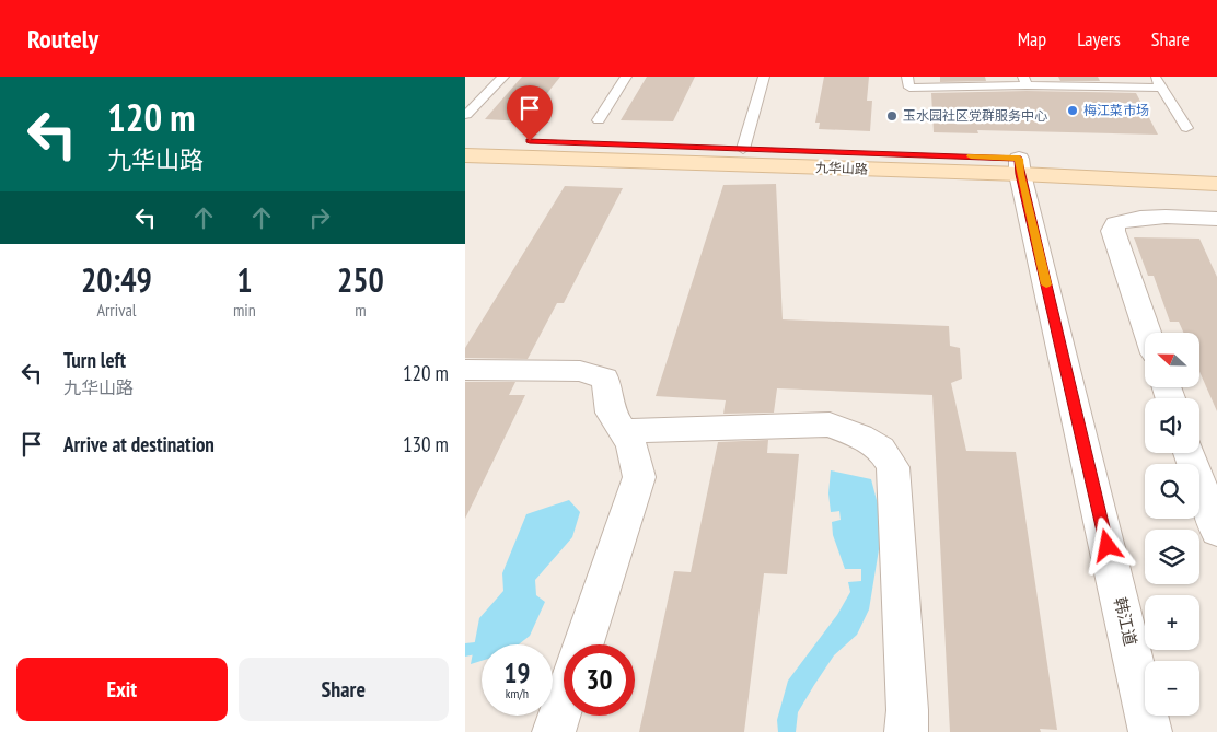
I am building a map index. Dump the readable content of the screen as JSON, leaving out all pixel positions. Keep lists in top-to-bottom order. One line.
{"streets":{"street":["九华山路","韩江道"]},"crossings":[["九华山路","韩江道"]],"places":["梅江菜市场","玉水园社区党群服务中心"],"north":"left","page":{"header":"Routely","nav":["Map","Layers","Share"],"turn":["120 m","九华山路"],"eta":["20:49","Arrival","1","min","250","m"],"map_buttons":["+","−"],"list":[{"name":"Turn left","note":"九华山路","value":"120 m"},{"name":"Arrive at destination","value":"130 m"}],"speed":"19 km/h","limit":"30","buttons":["Exit","Share"]}}
